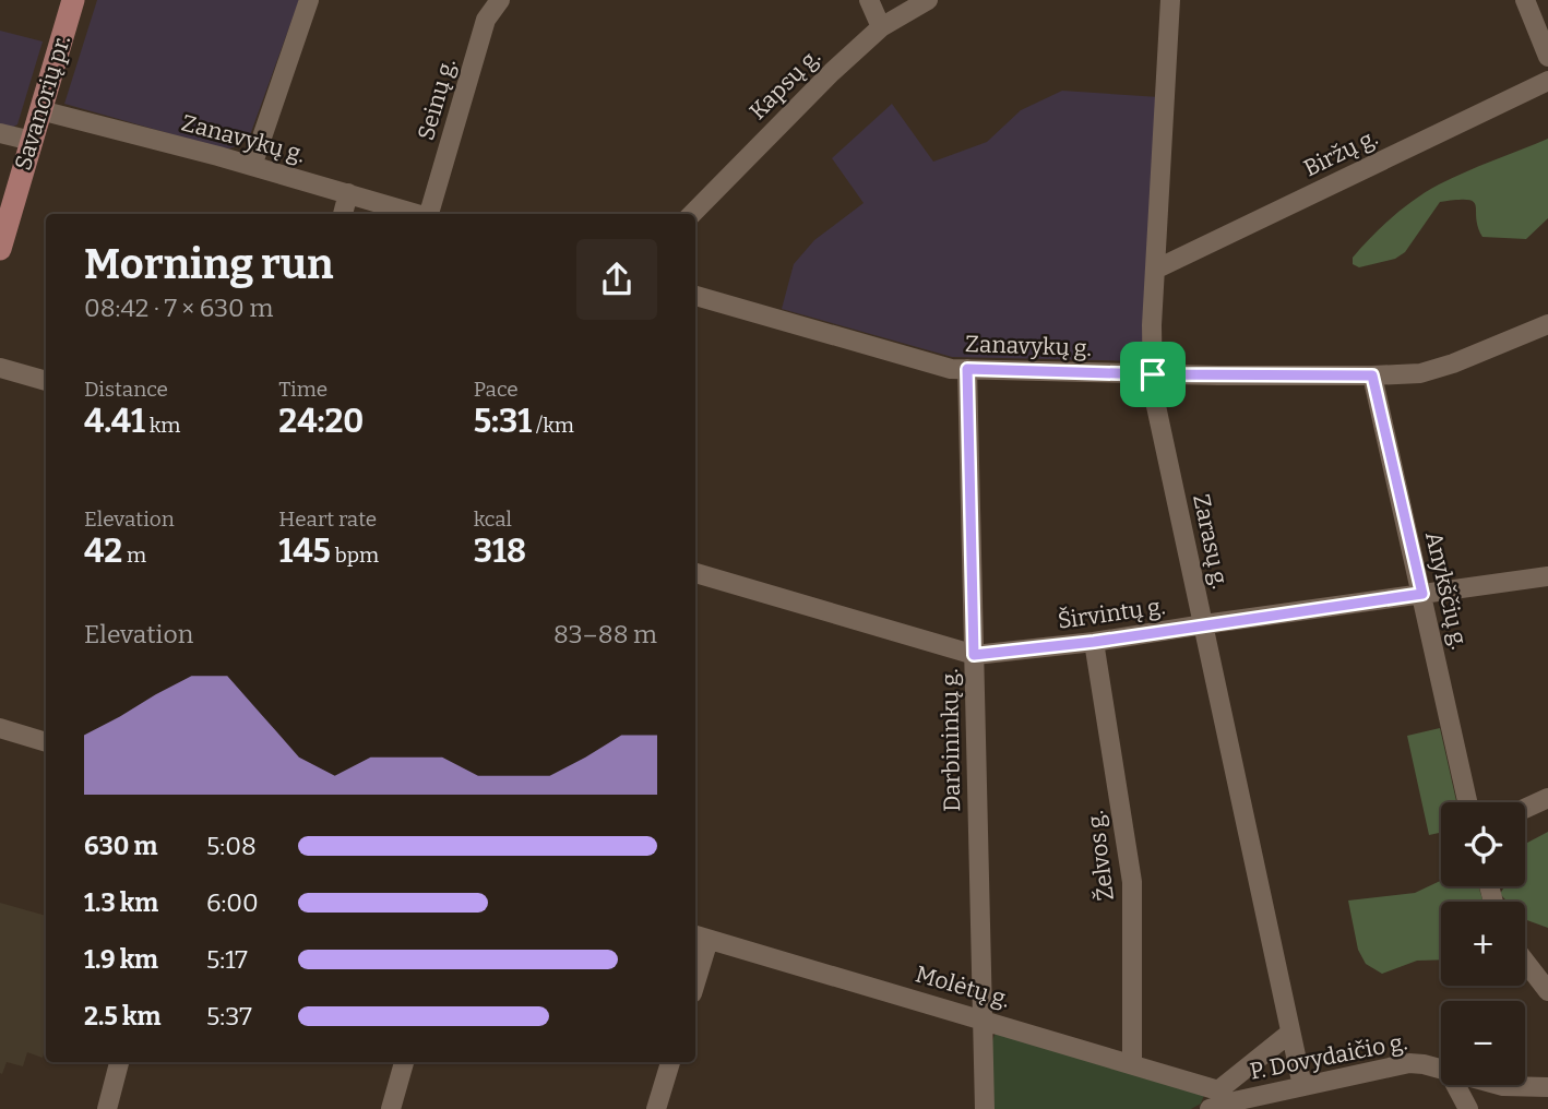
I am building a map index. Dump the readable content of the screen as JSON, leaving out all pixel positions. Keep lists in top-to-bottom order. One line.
{"streets":{"main road":["Savanorių pr."],"street":["Kapsų g.","Seinų g.","Zanavykų g.","Biržų g.","Zarasų g.","Anykščių g.","Širvintų g.","Darbininkų g.","Želvos g.","Molėtų g.","P. Dovydaičio g."]},"crossings":[["Savanorių pr.","Zanavykų g."],["Zanavykų g.","Zarasų g."],["Zanavykų g.","Anykščių g."],["Zanavykų g.","Darbininkų g."],["Biržų g.","Zarasų g."],["Zarasų g.","Širvintų g."],["Zarasų g.","P. Dovydaičio g."],["Anykščių g.","Širvintų g."],["Širvintų g.","Darbininkų g."],["Širvintų g.","Želvos g."],["Darbininkų g.","Molėtų g."],["Želvos g.","Molėtų g."],["Molėtų g.","P. Dovydaičio g."]],"page":{"heading":["Morning run","08:42 · 7 × 630 m"],"stats":[["Distance","4.41 km"],["Time","24:20"],["Pace","5:31 /km"],["Elevation","42 m"],["Heart rate","145 bpm"],["kcal","318"]],"chart":["Elevation","83–88 m"],"map_buttons":["+","−"],"list":[{"name":"630 m","note":"5:08"},{"name":"1.3 km","note":"6:00"},{"name":"1.9 km","note":"5:17"},{"name":"2.5 km","note":"5:37"}]}}
